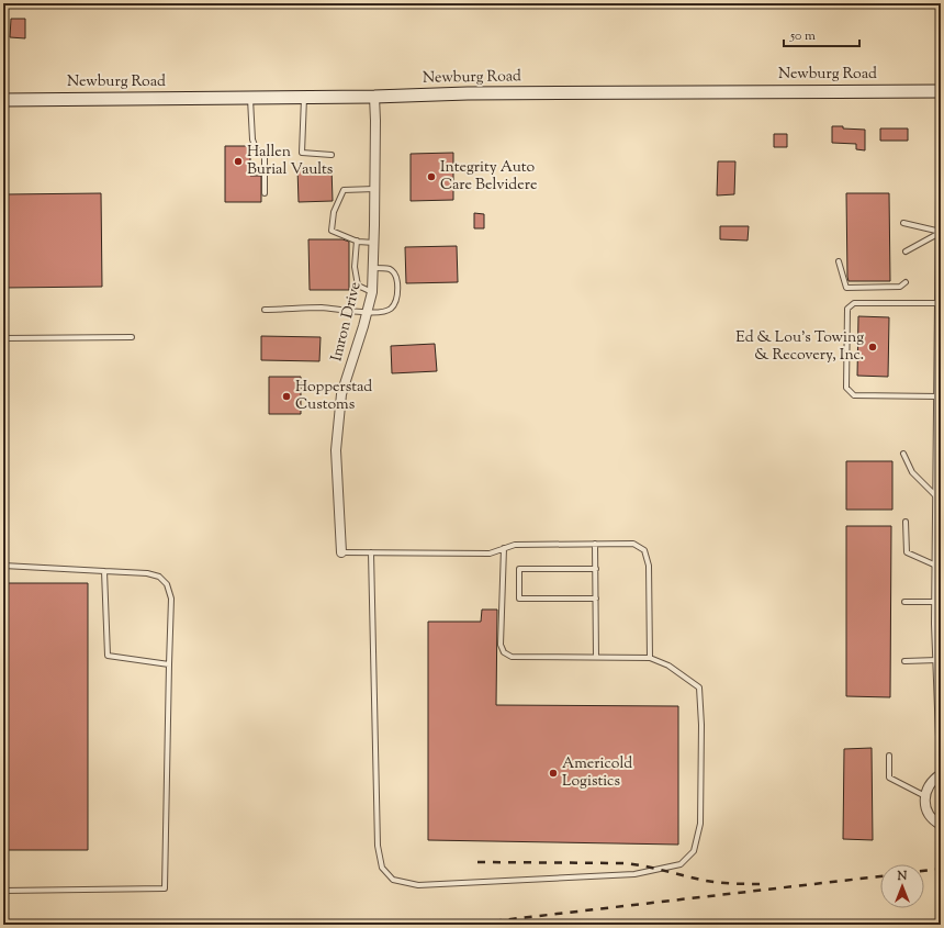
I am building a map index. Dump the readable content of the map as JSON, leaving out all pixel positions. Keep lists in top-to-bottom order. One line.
{"streets":{"main road":["Newburg Road"],"street":["Imron Drive"]},"crossings":[["Newburg Road","Imron Drive"]],"places":["Hallen Burial Vaults","Integrity Auto Care Belvidere","Ed & Lou's Towing & Recovery, Inc.","Hopperstad Customs","Americold Logistics"],"scale_bar":"50 m","north":"top"}
